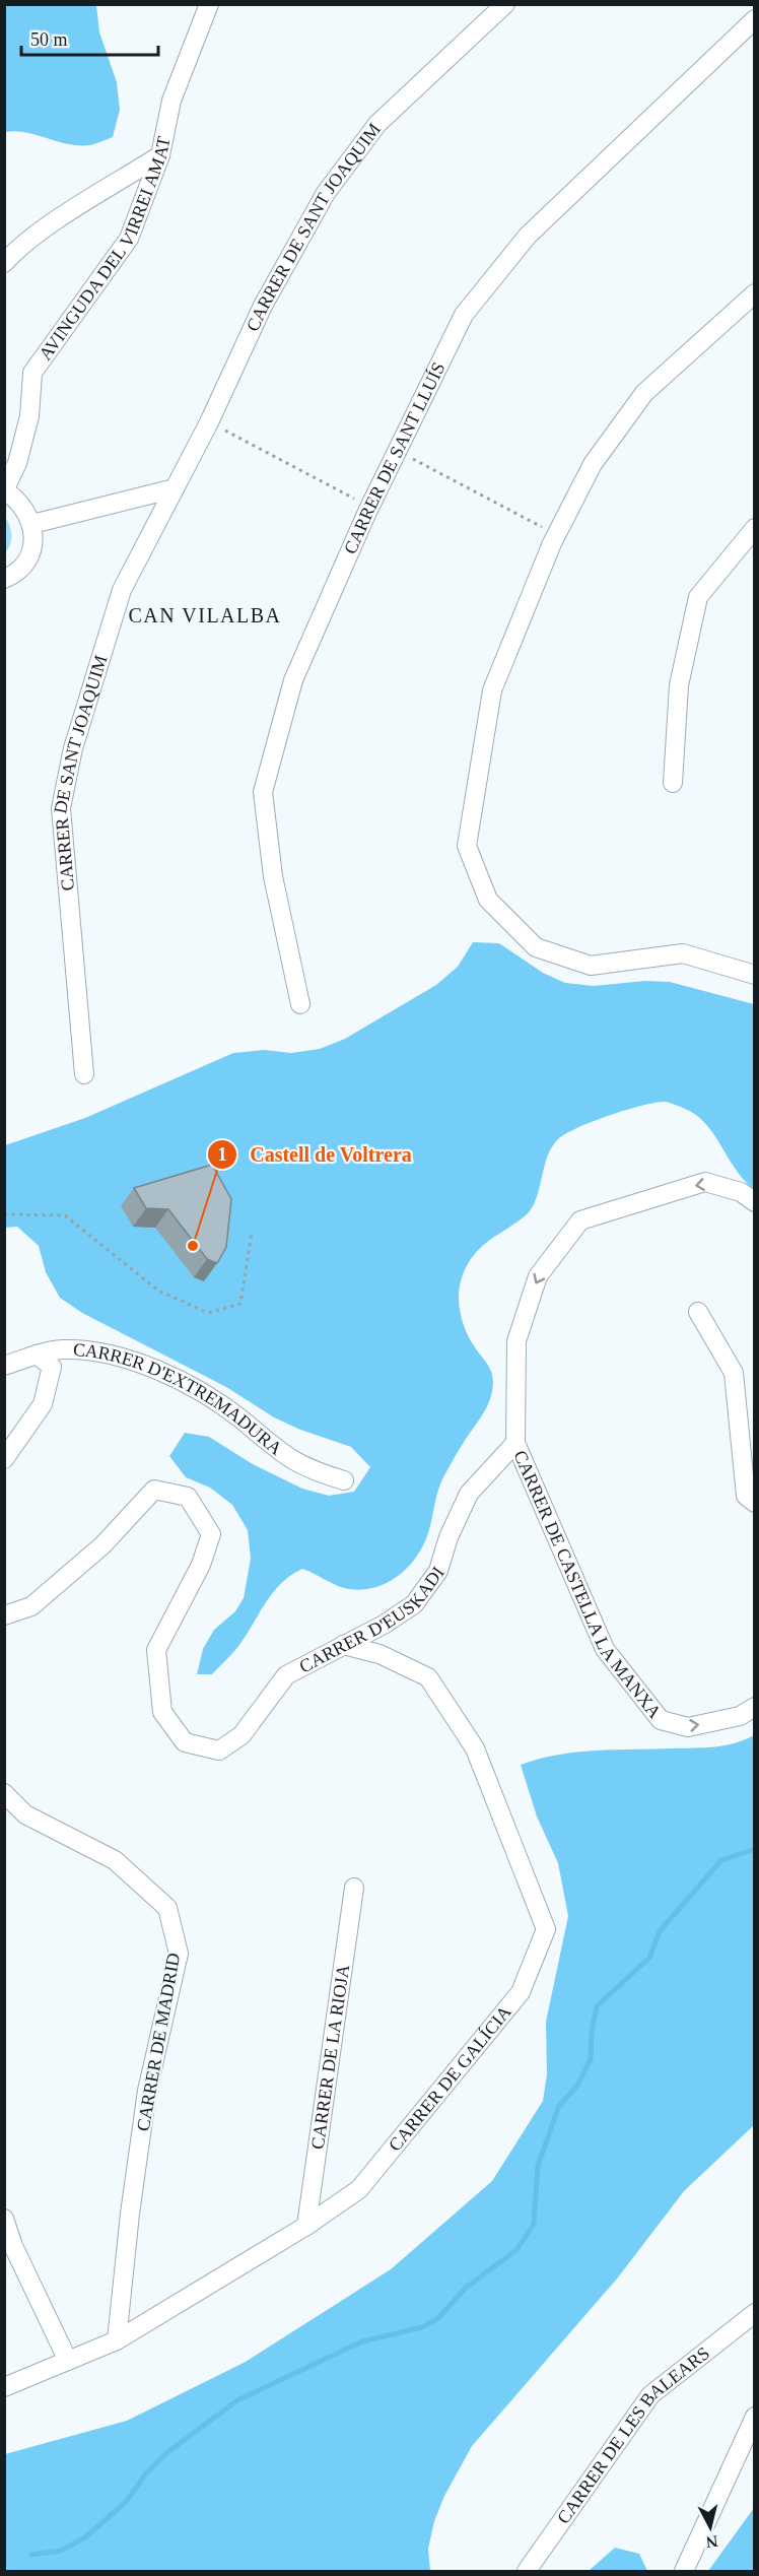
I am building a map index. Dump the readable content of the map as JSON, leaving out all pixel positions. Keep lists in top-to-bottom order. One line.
{"streets":{"street":["CARRER DE SANT JOAQUIM","AVINGUDA DEL VIRREI AMAT","CARRER DE SANT LLUÍS","CARRER D'EXTREMADURA","CARRER DE CASTELLA LA MANXA","CARRER D'EUSKADI","CARRER DE MADRID","CARRER DE LA RIOJA","CARRER DE GALÍCIA","CARRER DE LES BALEARS"]},"crossings":[["CARRER DE CASTELLA LA MANXA","CARRER D'EUSKADI"],["CARRER D'EUSKADI","CARRER DE GALÍCIA"],["CARRER DE MADRID","CARRER DE GALÍCIA"],["CARRER DE LA RIOJA","CARRER DE GALÍCIA"]],"districts":["CAN VILALBA"],"places":["Castell de Voltrera"],"scale_bar":"50 m","north":"bottom"}
